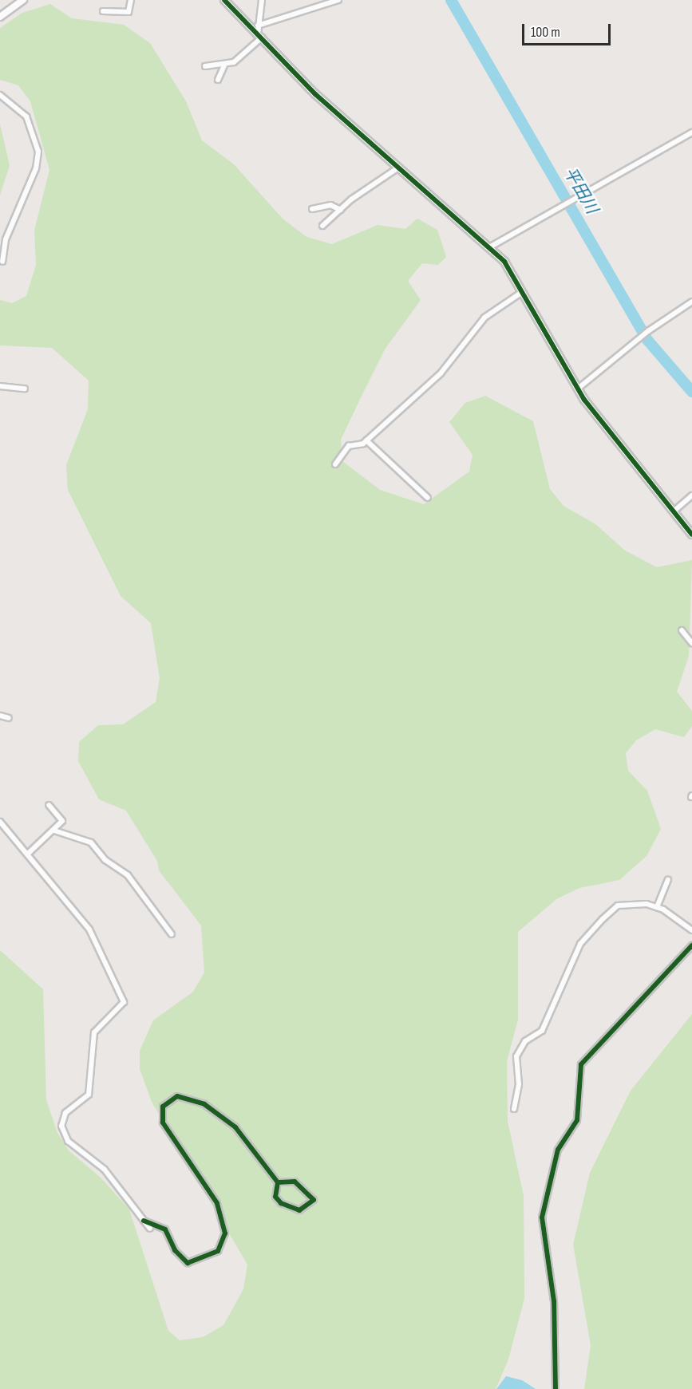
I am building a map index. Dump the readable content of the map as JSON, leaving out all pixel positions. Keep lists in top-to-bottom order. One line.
{"water":["平田川"],"scale_bar":"100 m"}
